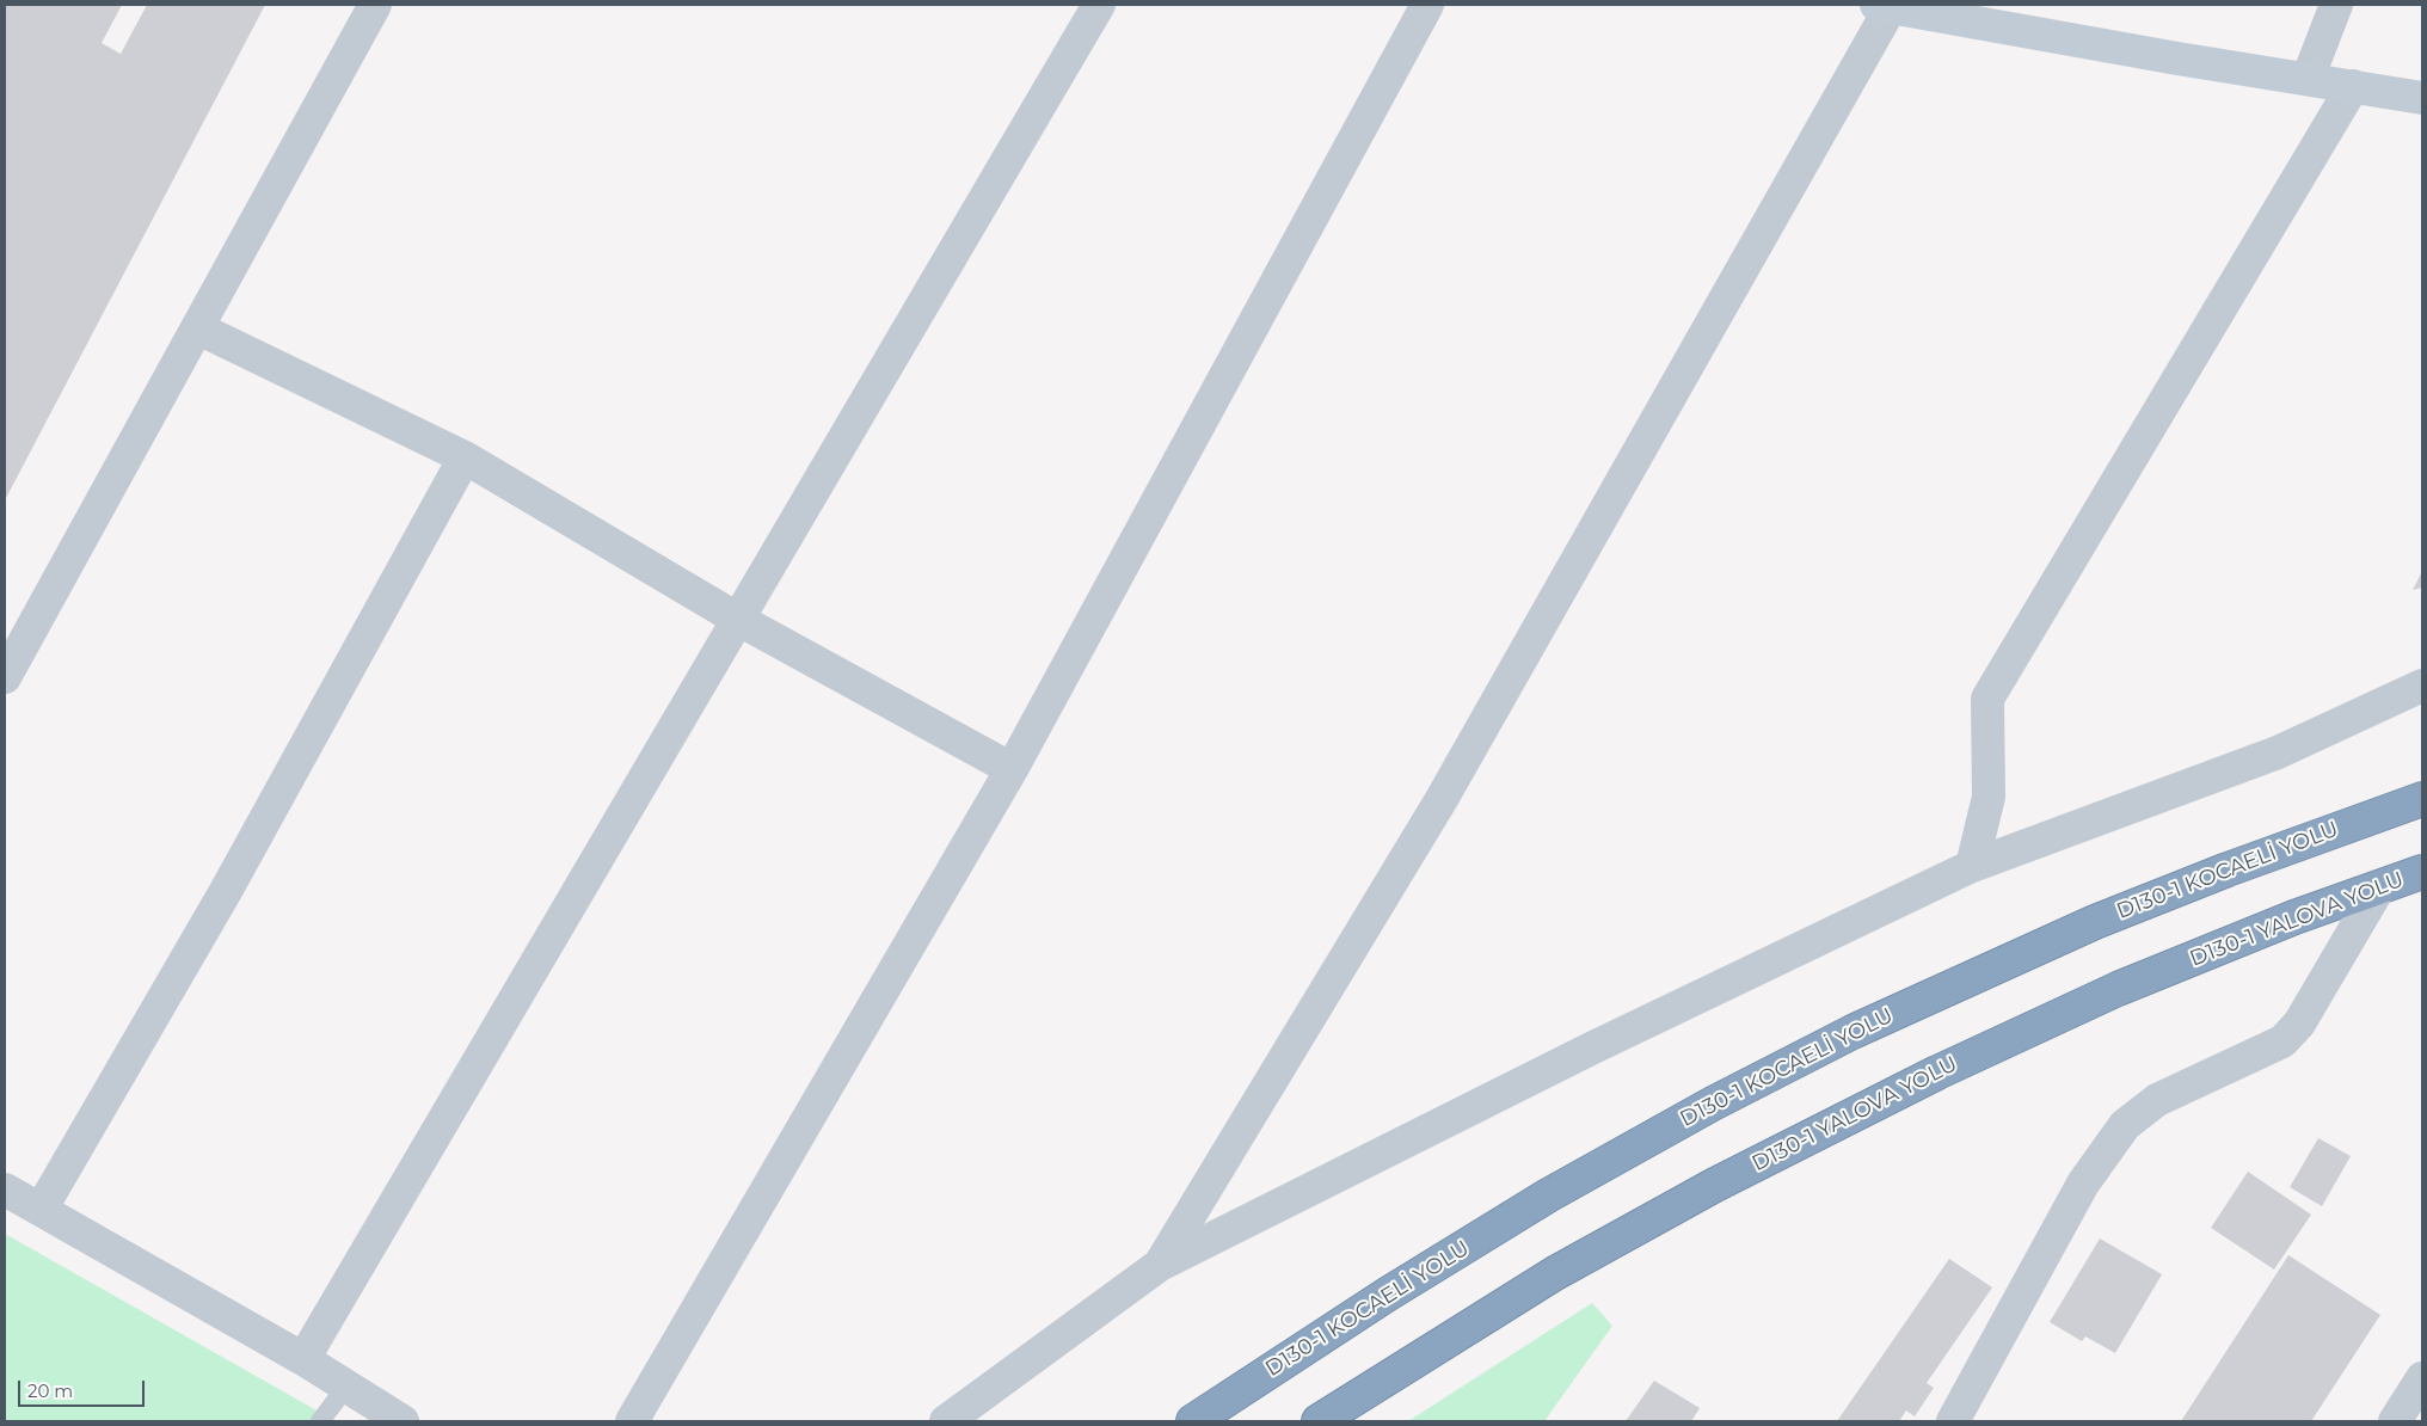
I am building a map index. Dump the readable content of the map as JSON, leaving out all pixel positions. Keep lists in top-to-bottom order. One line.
{"streets":{"highway":["D130-1 KOCAELİ YOLU","D130-1 YALOVA YOLU"]},"scale_bar":"20 m"}
